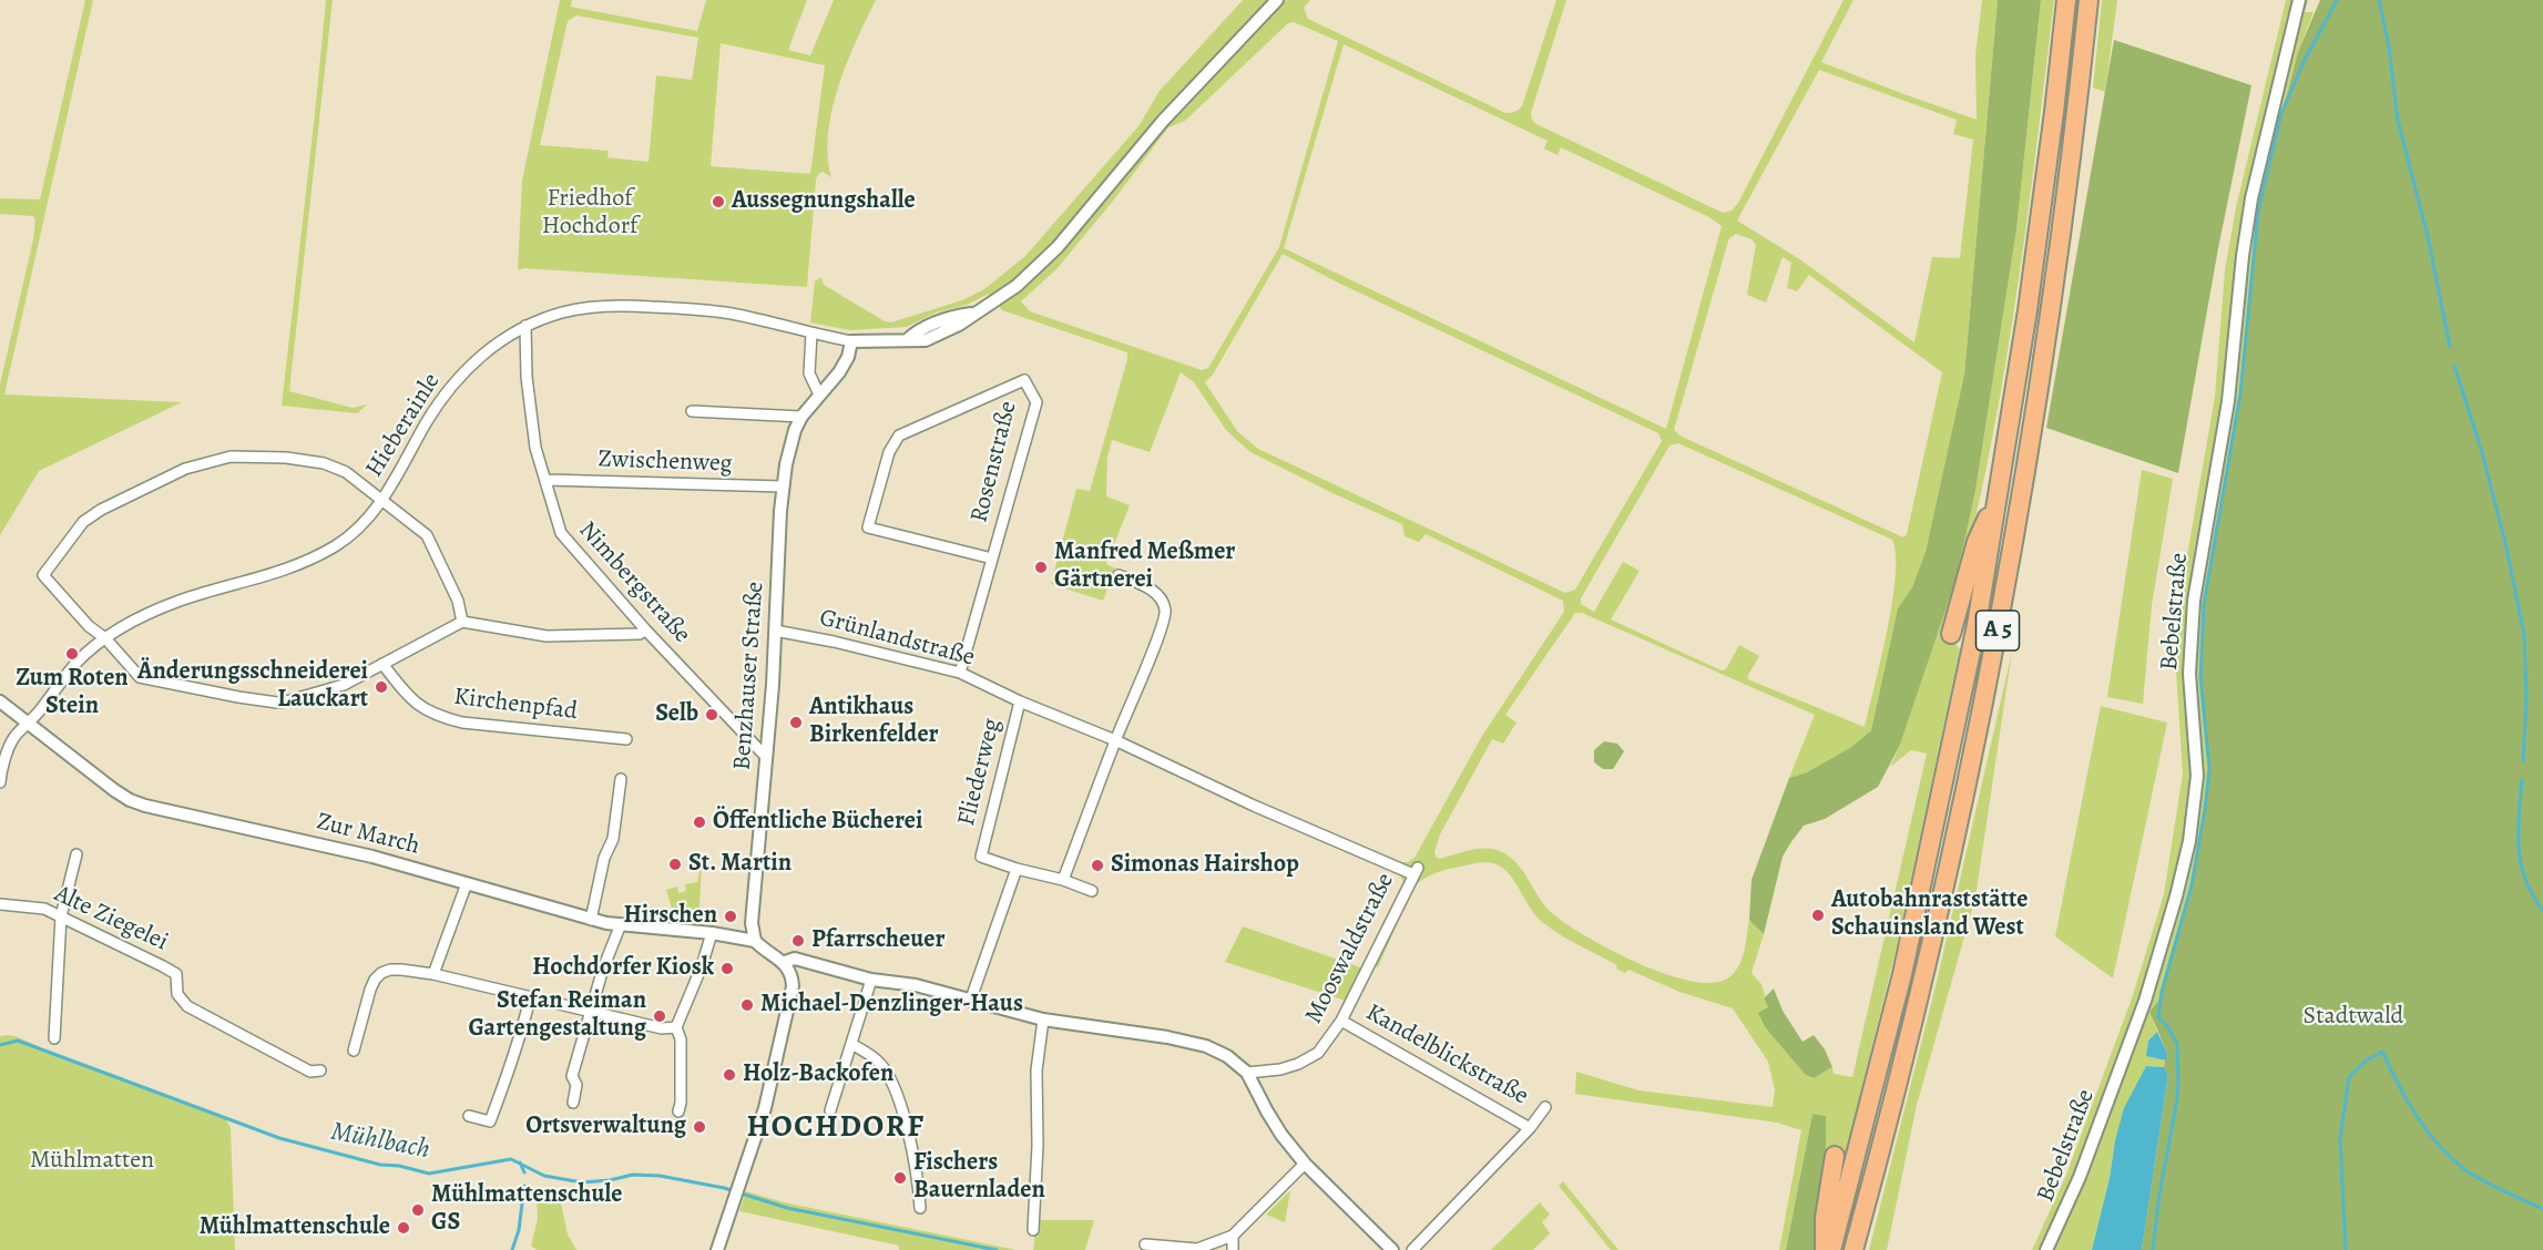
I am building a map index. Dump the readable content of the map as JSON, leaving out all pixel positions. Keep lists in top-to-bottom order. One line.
{"streets":{"highway":["A 5"],"street":["Hieberainle","Zwischenweg","Rosenstraße","Nimbergstraße","Bebelstraße","Grünlandstraße","Benzhauser Straße","Kirchenpfad","Fliederweg","Zur March","Alte Ziegelei","Mooswaldstraße","Kandelblickstraße"]},"crossings":[["Hieberainle","Nimbergstraße"],["Hieberainle","Benzhauser Straße"],["Hieberainle","Zur March"],["Zwischenweg","Nimbergstraße"],["Zwischenweg","Benzhauser Straße"],["Rosenstraße","Grünlandstraße"],["Nimbergstraße","Benzhauser Straße"],["Grünlandstraße","Benzhauser Straße"],["Grünlandstraße","Fliederweg"],["Grünlandstraße","Mooswaldstraße"],["Benzhauser Straße","Zur March"],["Mooswaldstraße","Kandelblickstraße"]],"districts":["HOCHDORF"],"water":["Mühlbach"],"parks":["Friedhof Hochdorf","Stadtwald","Mühlmatten"],"places":["Aussegnungshalle","Manfred Meßmer Gärtnerei","Zum Roten Stein","Änderungsschneiderei Lauckart","Selb","Antikhaus Birkenfelder","Öffentliche Bücherei","St. Martin","Simonas Hairshop","Autobahnraststätte Schauinsland West","Hirschen","Pfarrscheuer","Hochdorfer Kiosk","Michael-Denzlinger-Haus","Stefan Reiman Gartengestaltung","Holz-Backofen","Ortsverwaltung","Fischers Bauernladen","Mühlmattenschule GS","Mühlmattenschule"]}
